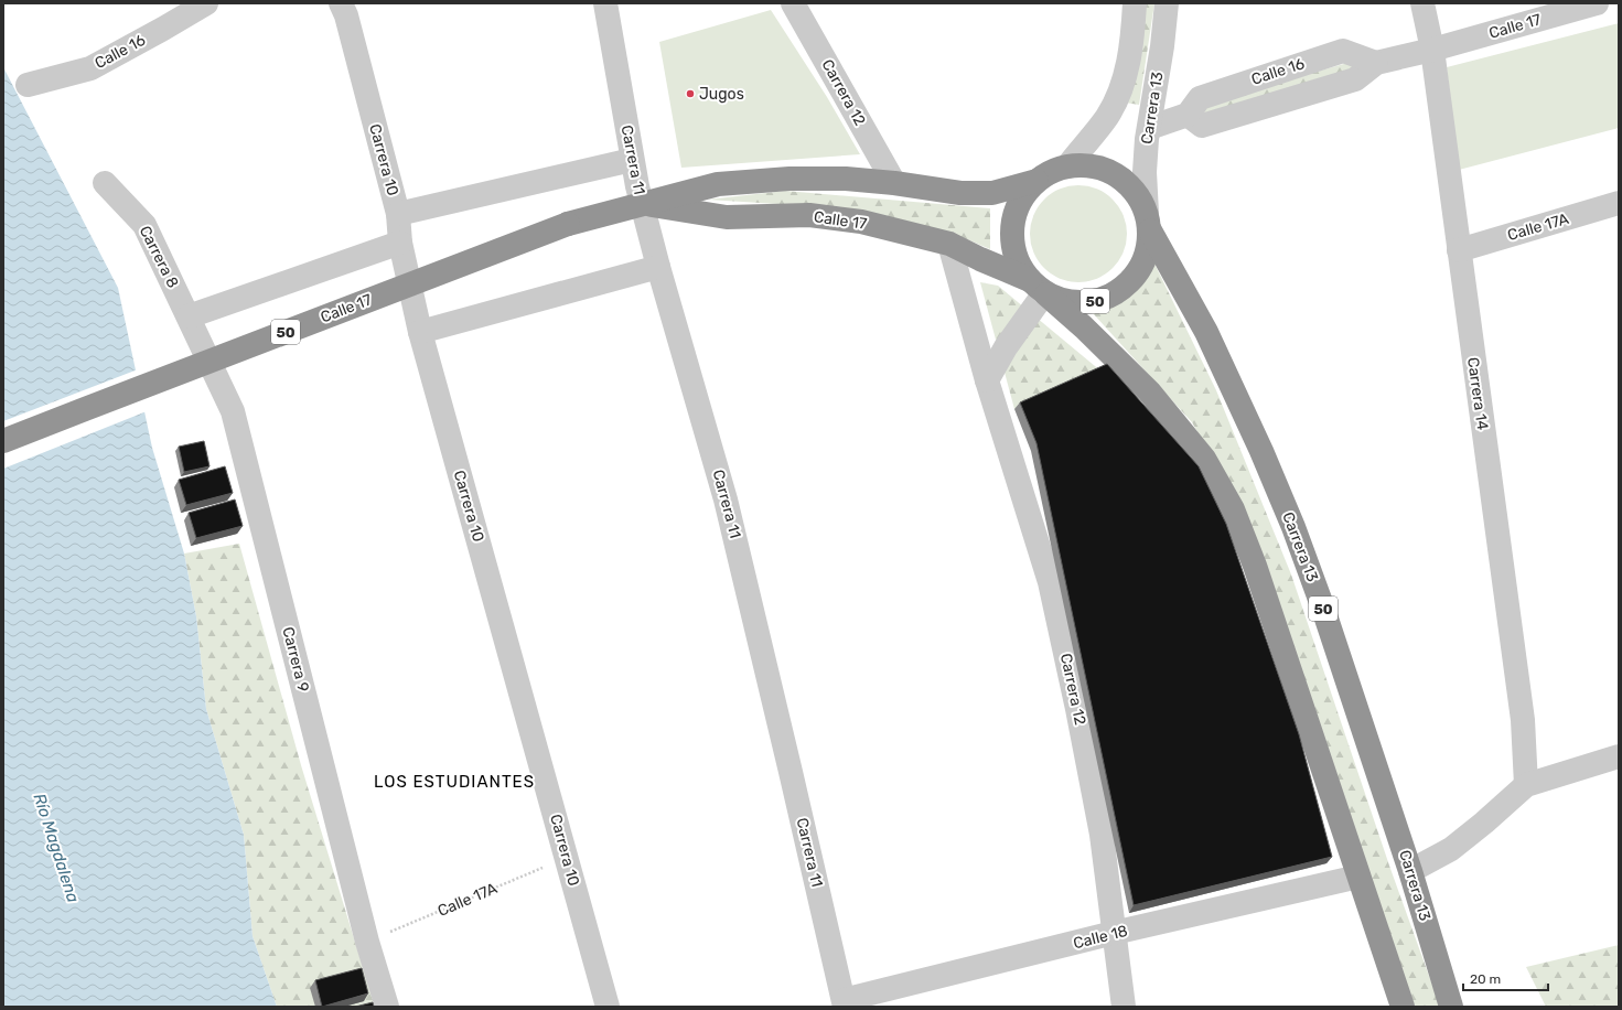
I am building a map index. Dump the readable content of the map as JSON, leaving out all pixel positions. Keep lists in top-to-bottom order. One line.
{"streets":{"highway":["Calle 17","Carrera 13","50"],"street":["Calle 16","Carrera 12","Carrera 10","Carrera 11","Calle 17A","Carrera 8","Carrera 14","Carrera 9","Calle 18"]},"crossings":[["Calle 17","Calle 16"],["Calle 17","Carrera 12"],["Calle 17","Carrera 13"],["Calle 17","Carrera 11"],["Calle 17","50"],["Calle 17","Carrera 14"],["Calle 16","Carrera 14"],["Carrera 12","Calle 18"],["Carrera 13","50"],["Carrera 10","Calle 17A"],["Carrera 11","Calle 18"],["Calle 17A","Carrera 14"],["Calle 17A","Carrera 9"],["Carrera 8","Carrera 9"],["50","Calle 18"]],"districts":["LOS ESTUDIANTES"],"water":["Río Magdalena"],"places":["Jugos"],"scale_bar":"20 m"}
